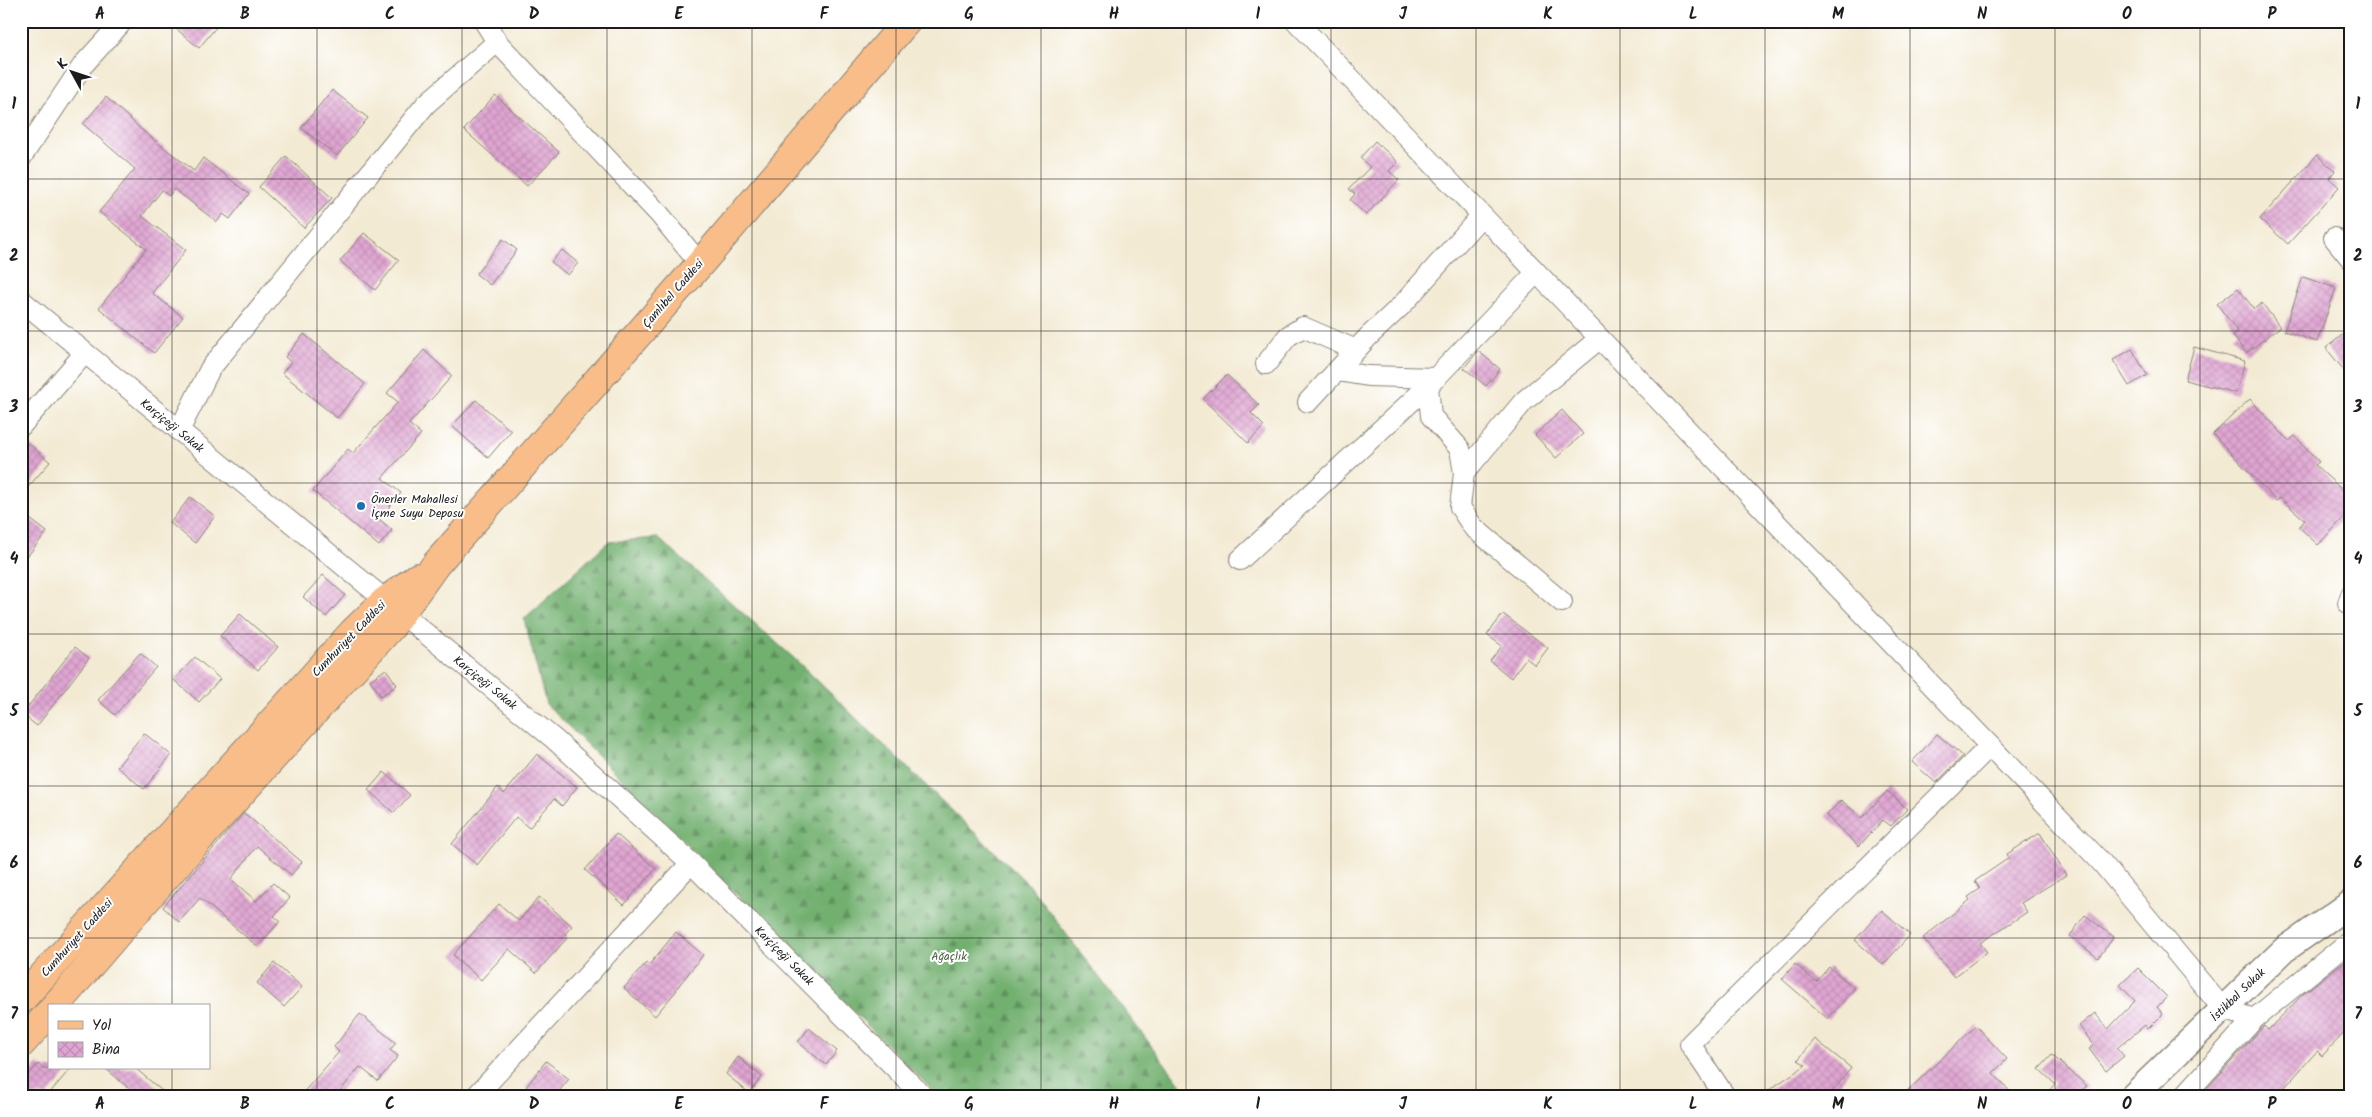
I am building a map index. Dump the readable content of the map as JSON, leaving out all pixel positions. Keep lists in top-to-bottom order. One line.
{"streets":{"main road":["Çamlıbel Caddesi","Cumhuriyet Caddesi"],"street":["Karçiçeği Sokak","İstikbal Sokak"]},"crossings":[["Çamlıbel Caddesi","Cumhuriyet Caddesi"],["Karçiçeği Sokak","Cumhuriyet Caddesi"]],"parks":["Ağaçlık"],"places":["Önerler Mahallesi İçme Suyu Deposu"],"legend":["Yol","Bina"],"north":"top left","grid":{"columns":["A","B","C","D","E","F","G","H","I","J","K","L","M","N","O","P"],"rows":["1","2","3","4","5","6","7"]}}
